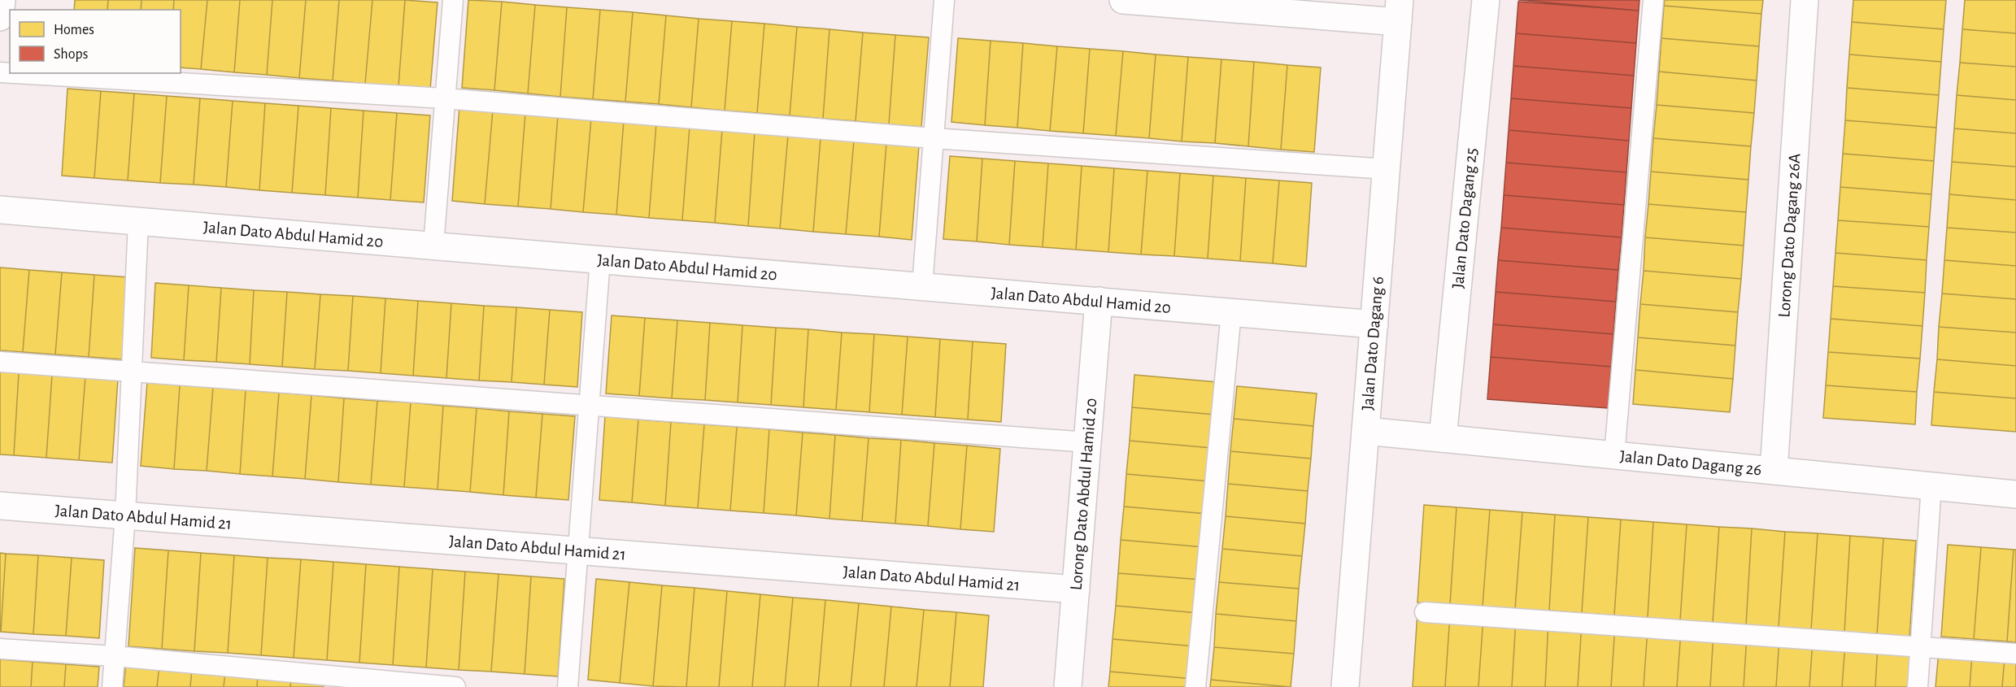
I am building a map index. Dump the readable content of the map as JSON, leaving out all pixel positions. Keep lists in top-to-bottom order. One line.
{"streets":{"street":["Jalan Dato Dagang 25","Jalan Dato Abdul Hamid 20","Lorong Dato Dagang 26A","Jalan Dato Dagang 6","Jalan Dato Dagang 26","Lorong Dato Abdul Hamid 20","Jalan Dato Abdul Hamid 21"]},"crossings":[["Jalan Dato Dagang 25","Jalan Dato Dagang 26"],["Jalan Dato Abdul Hamid 20","Jalan Dato Dagang 6"],["Jalan Dato Abdul Hamid 20","Lorong Dato Abdul Hamid 20"],["Lorong Dato Dagang 26A","Jalan Dato Dagang 26"],["Jalan Dato Dagang 6","Jalan Dato Dagang 26"],["Lorong Dato Abdul Hamid 20","Jalan Dato Abdul Hamid 21"]],"legend":["Homes","Shops"]}
